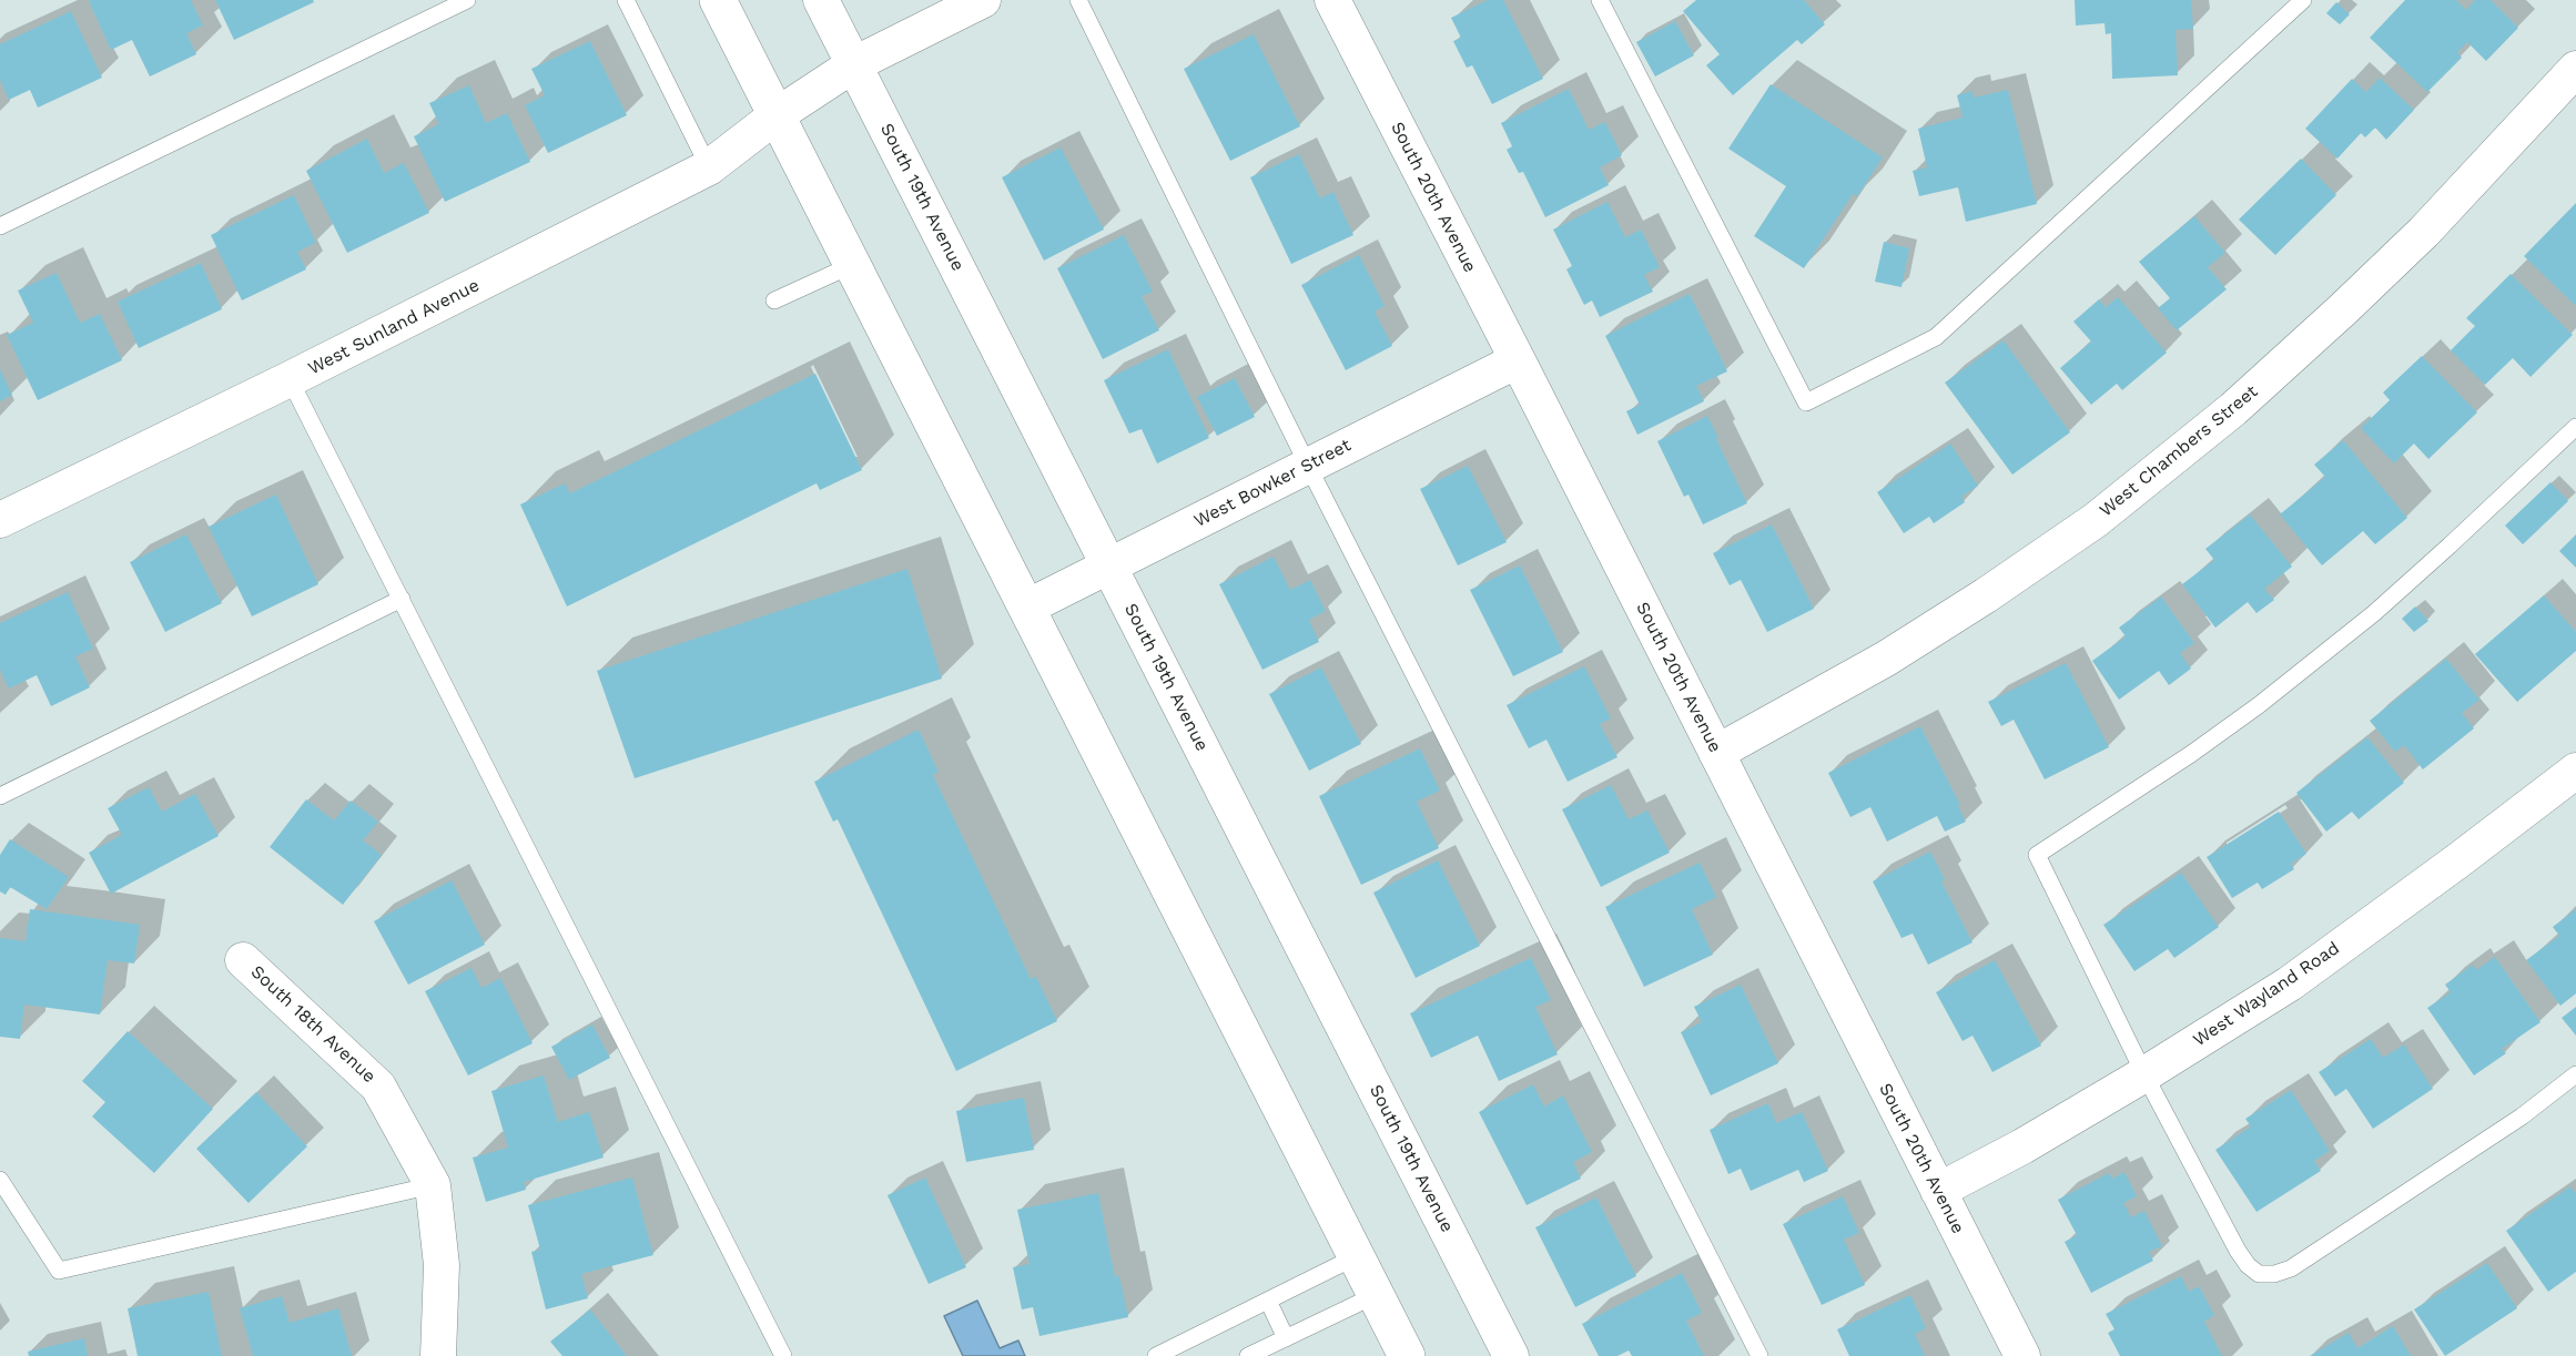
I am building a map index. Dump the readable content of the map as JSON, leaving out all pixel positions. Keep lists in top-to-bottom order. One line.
{"streets":{"street":["South 19th Avenue","South 20th Avenue","West Sunland Avenue","West Chambers Street","West Bowker Street","West Wayland Road","South 18th Avenue"]},"crossings":[["South 19th Avenue","West Sunland Avenue"],["South 19th Avenue","West Bowker Street"],["South 20th Avenue","West Chambers Street"],["South 20th Avenue","West Bowker Street"],["South 20th Avenue","West Wayland Road"]]}
